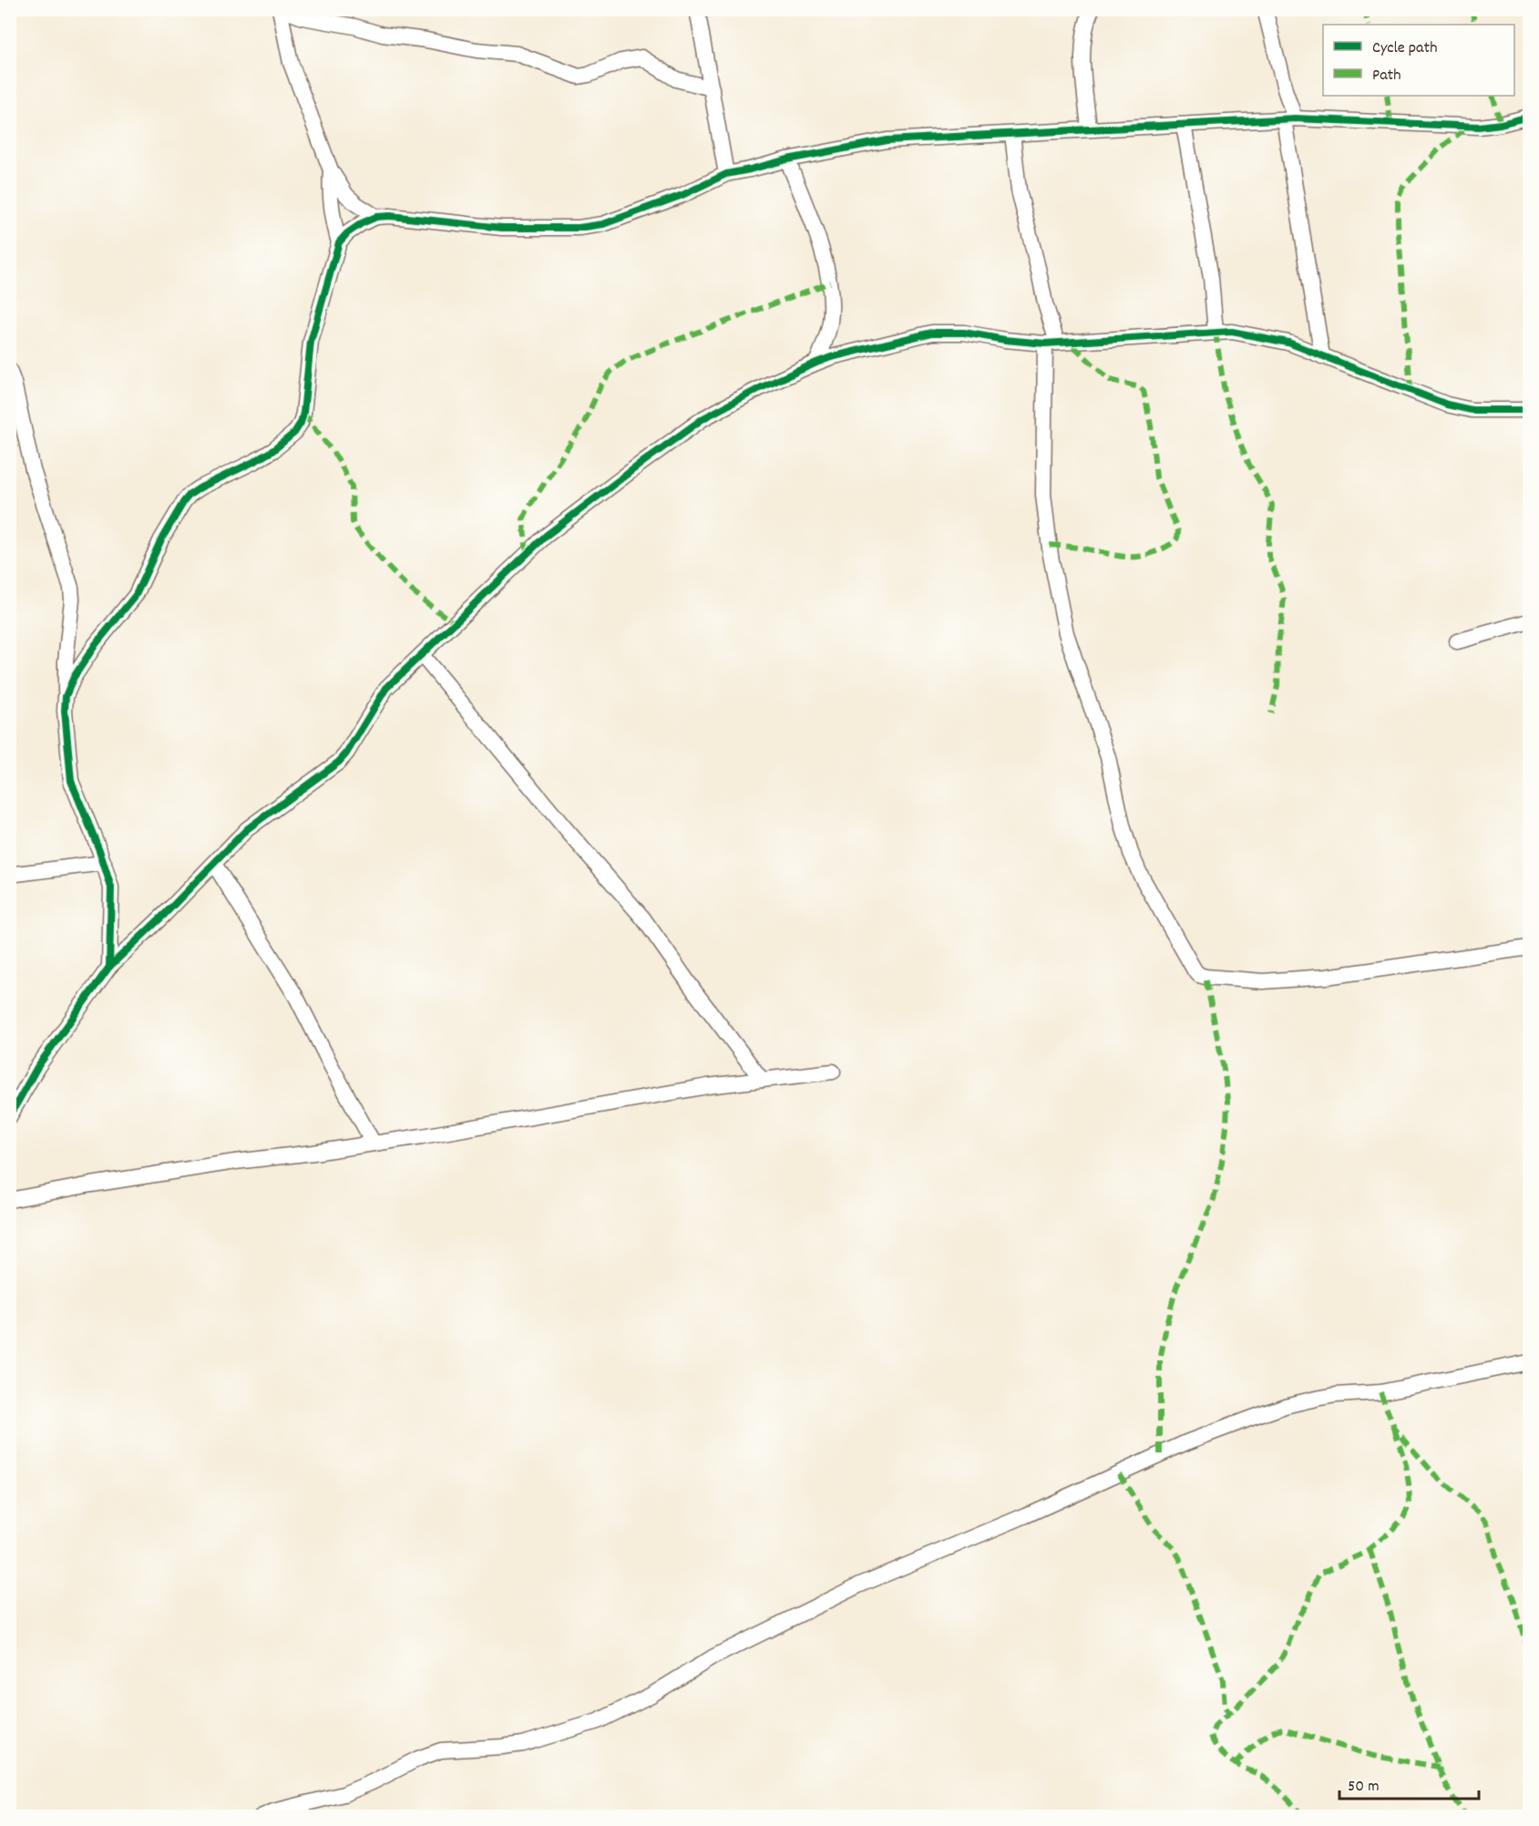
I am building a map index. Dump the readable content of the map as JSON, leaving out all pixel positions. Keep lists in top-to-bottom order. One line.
{"legend":["Cycle path","Path"],"scale_bar":"50 m"}
